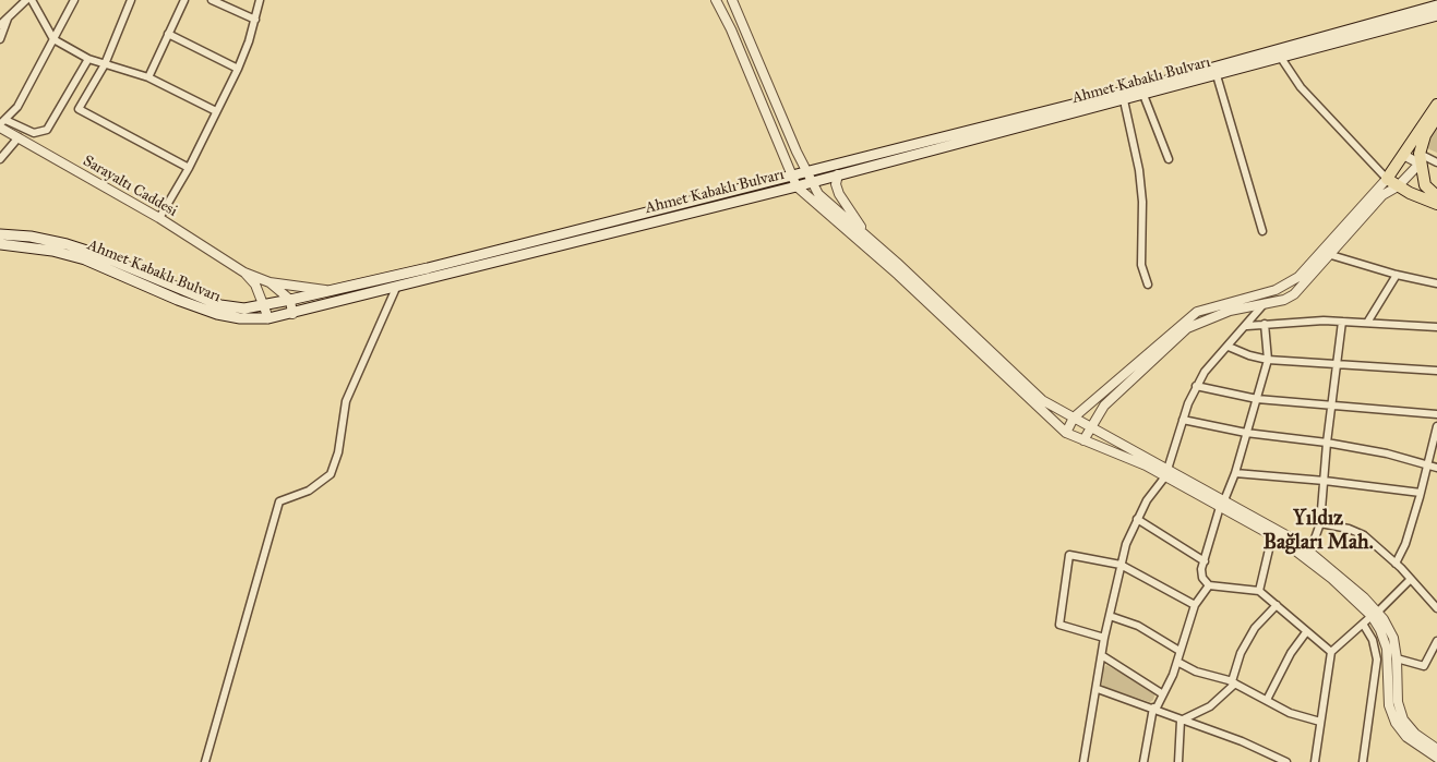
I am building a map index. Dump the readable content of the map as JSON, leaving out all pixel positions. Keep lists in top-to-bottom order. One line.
{"streets":{"main road":["Ahmet Kabaklı Bulvarı"],"street":["Sarayaltı Caddesi"]},"districts":["Yıldız Bağları Mah."]}
